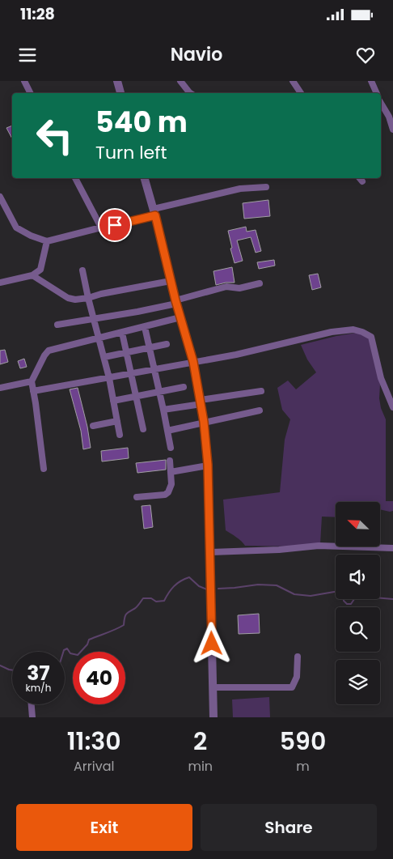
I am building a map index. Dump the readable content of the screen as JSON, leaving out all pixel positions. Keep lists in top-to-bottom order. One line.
{"north":"top left","page":{"status":"11:28","header":"Navio","turn":["540 m","Turn left"],"speed":"37 km/h","limit":"40","eta":["11:30","Arrival","2","min","590","m"],"buttons":["Exit","Share"]}}
